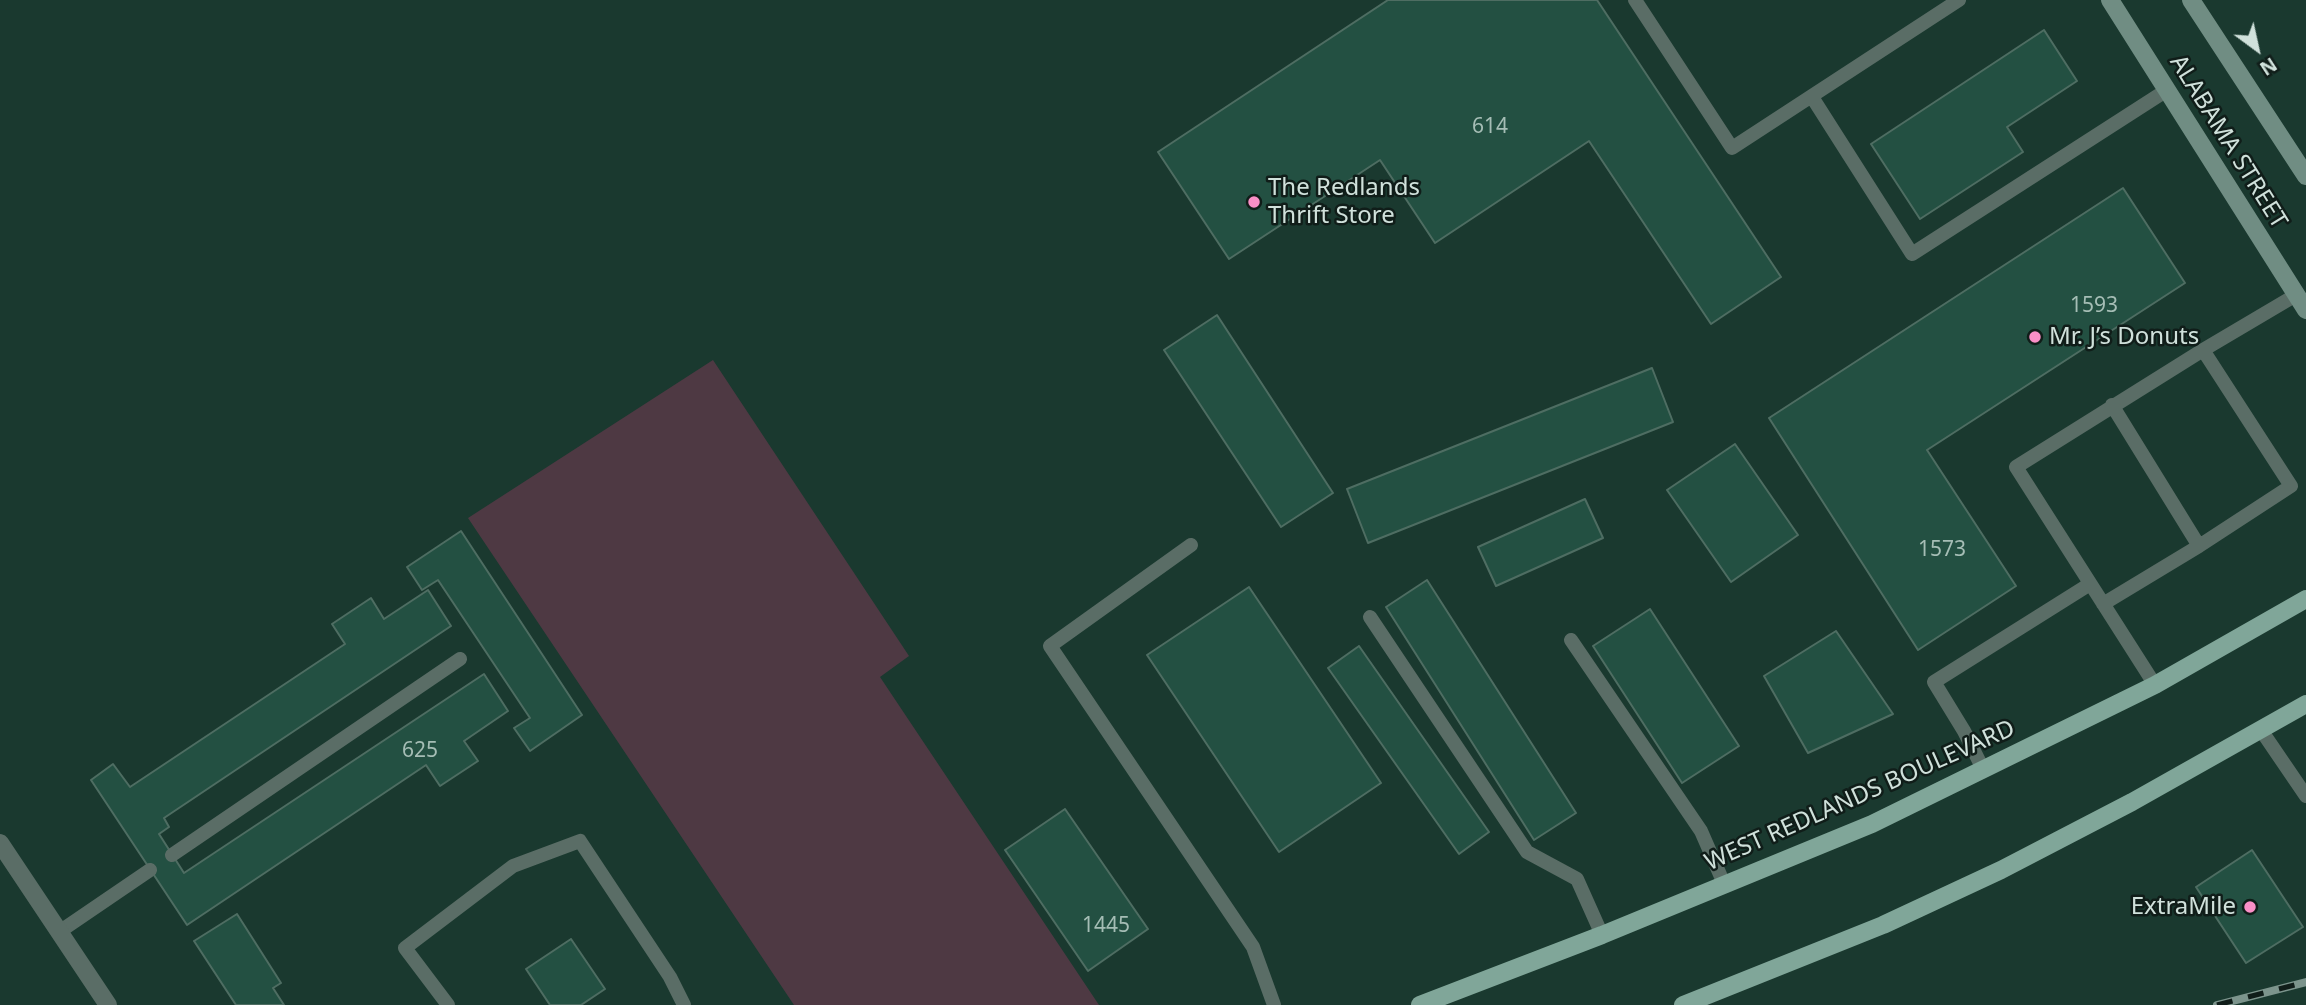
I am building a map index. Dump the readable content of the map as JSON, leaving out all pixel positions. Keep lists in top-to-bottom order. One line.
{"streets":{"main road":["ALABAMA STREET","WEST REDLANDS BOULEVARD"]},"places":["The Redlands Thrift Store","Mr. J’s Donuts","ExtraMile"],"house_numbers":["614","1593","1573","625","1445"],"north":"bottom right"}
